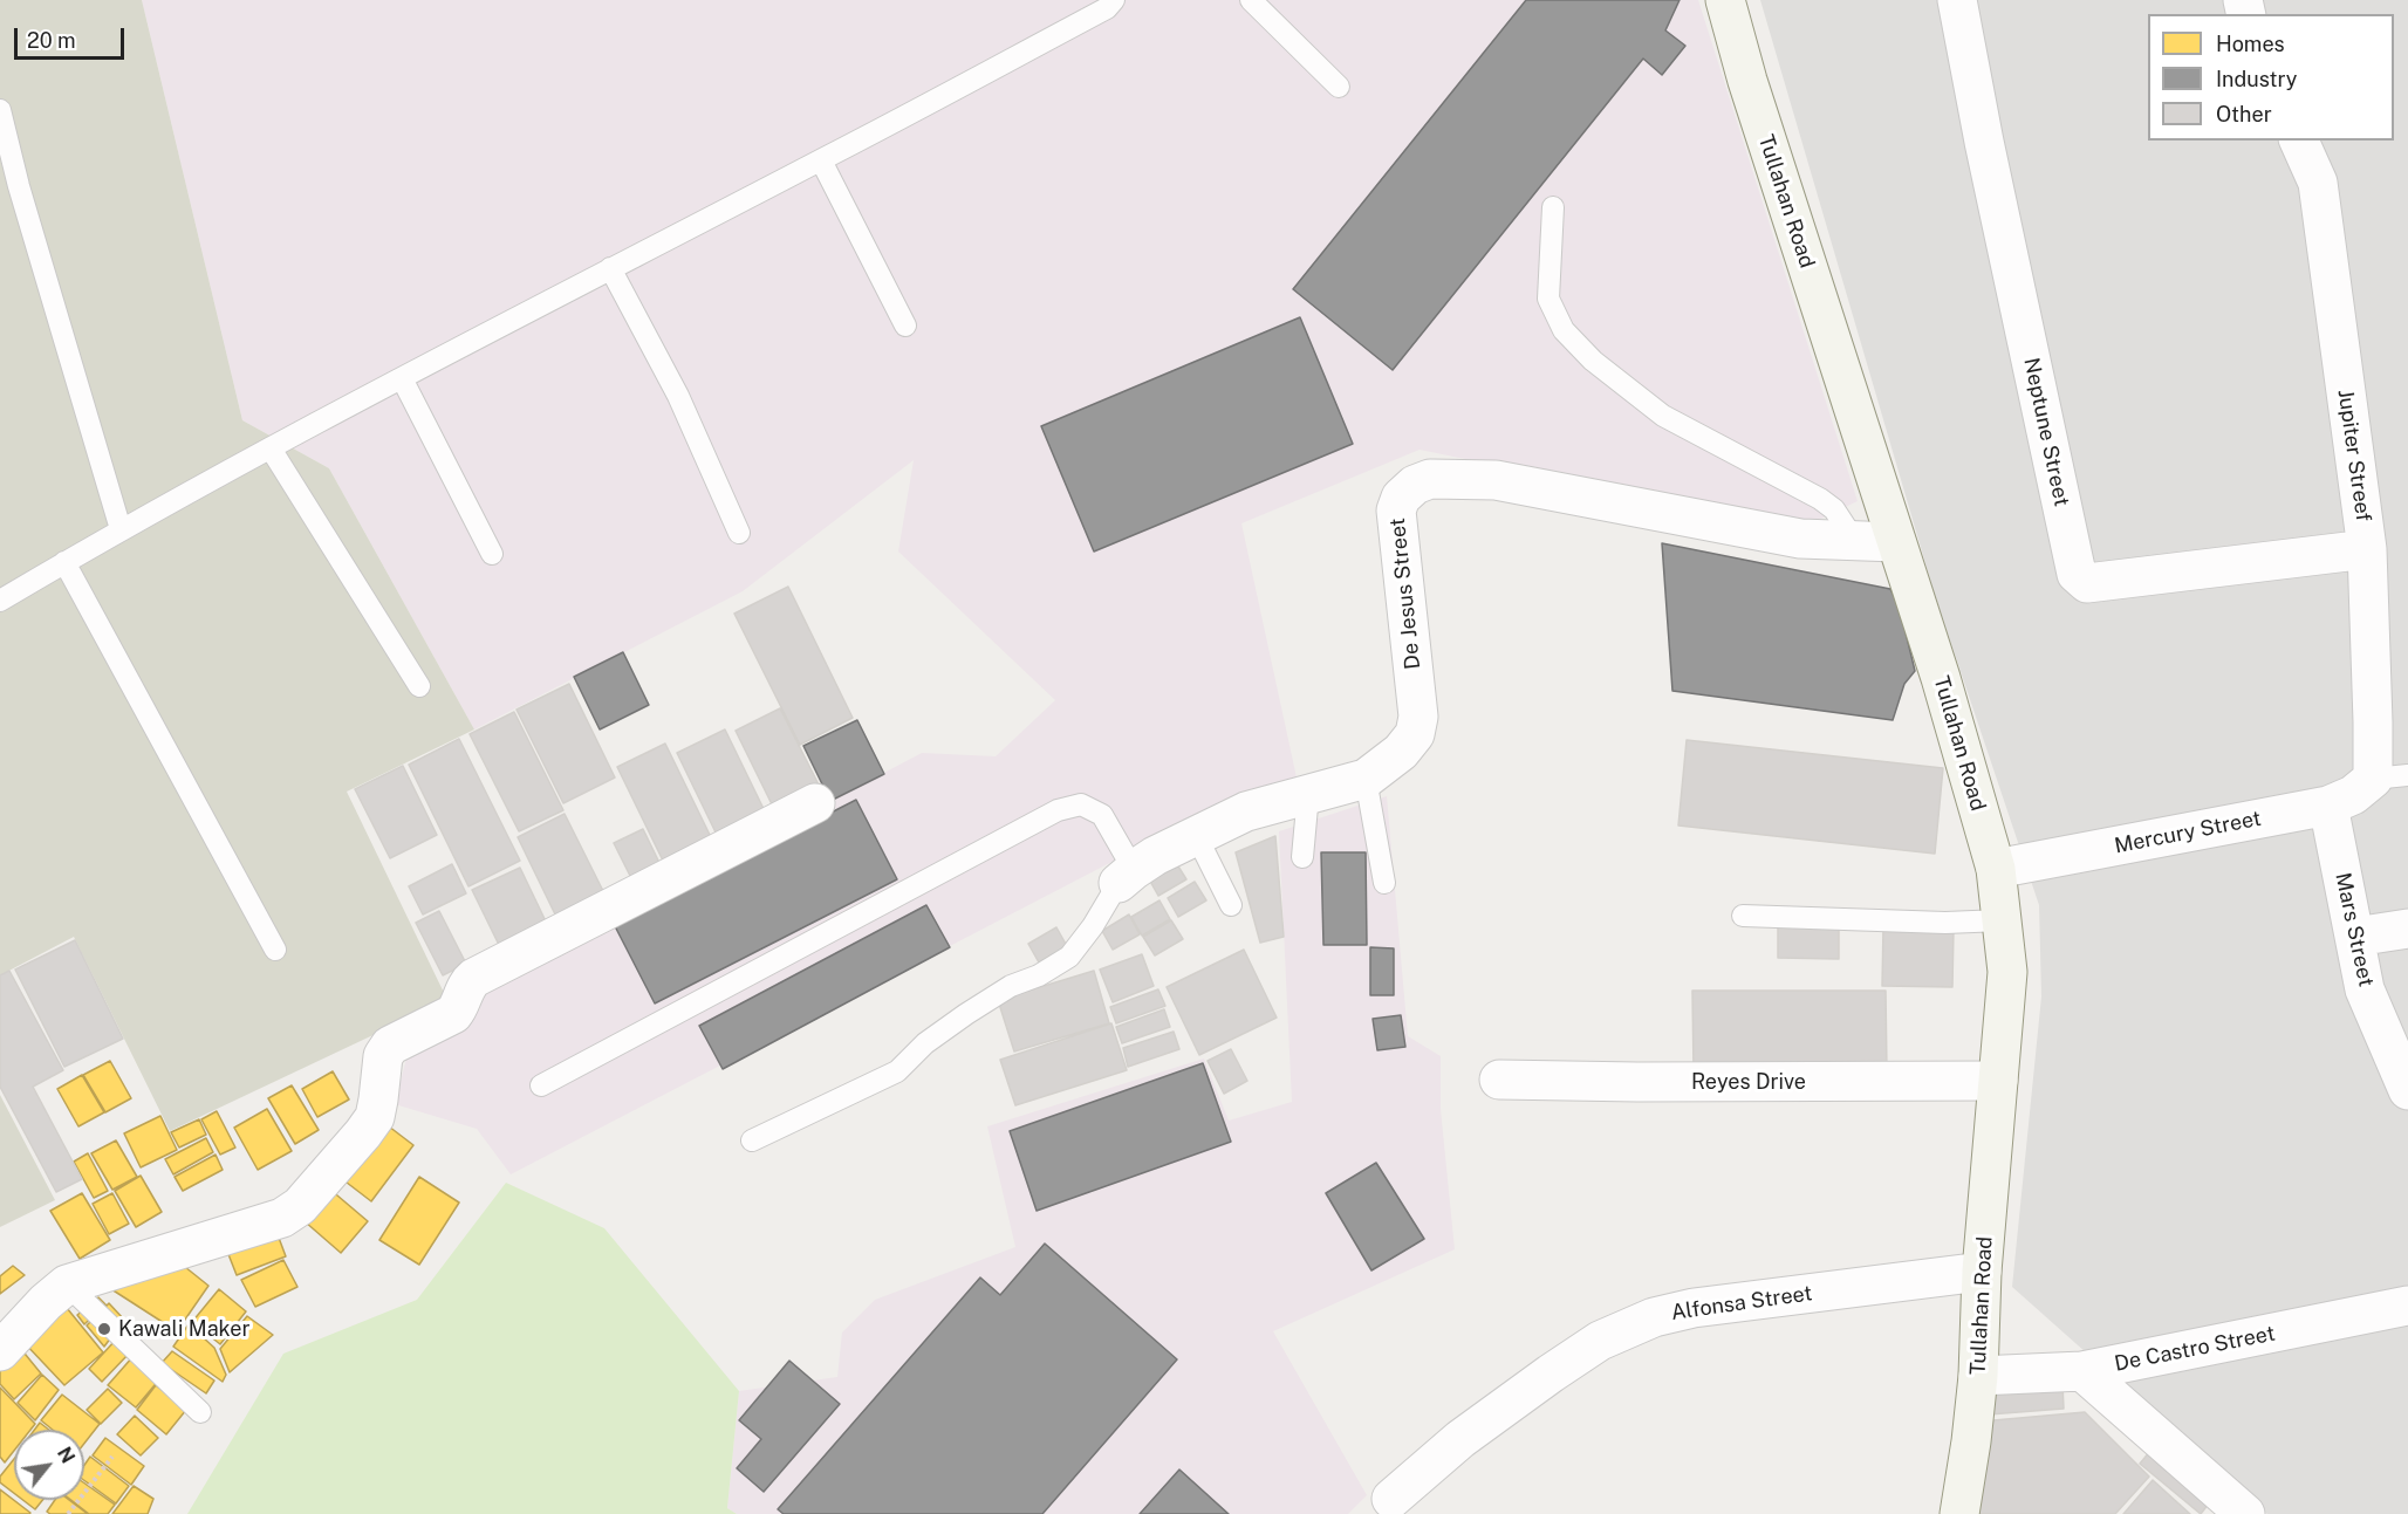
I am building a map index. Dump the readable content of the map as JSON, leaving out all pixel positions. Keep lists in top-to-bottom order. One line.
{"streets":{"main road":["Tullahan Road"],"street":["Neptune Street","Jupiter Streef","De Jesus Street","Mercury Street","Mars Street","Reyes Drive","Alfonsa Street","De Castro Street"]},"crossings":[["Tullahan Road","De Jesus Street"],["Tullahan Road","Mercury Street"],["Tullahan Road","Reyes Drive"],["Tullahan Road","Alfonsa Street"],["Tullahan Road","De Castro Street"],["Neptune Street","Jupiter Streef"],["Jupiter Streef","Mercury Street"],["Mercury Street","Mars Street"]],"places":["Kawali Maker"],"legend":["Homes","Industry","Other"],"scale_bar":"20 m","north":"top right"}
